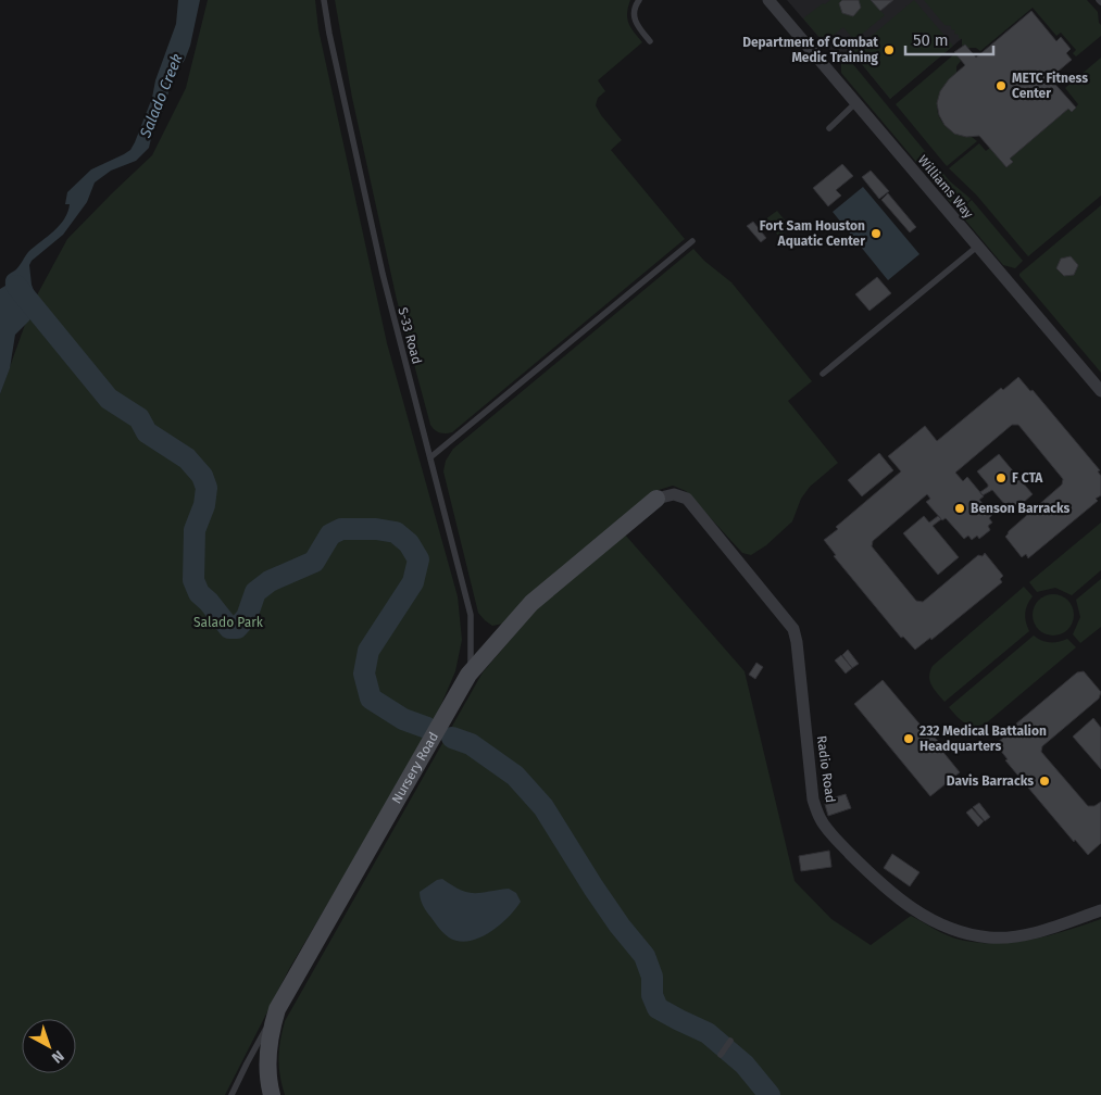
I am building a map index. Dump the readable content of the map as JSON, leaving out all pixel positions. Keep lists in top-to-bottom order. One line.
{"streets":{"street":["Williams Way","Nursery Road","Radio Road"],"lane":["S-33 Road"]},"crossings":[["S-33 Road","Nursery Road"],["Nursery Road","Radio Road"]],"water":["Salado Creek"],"parks":["Salado Park"],"places":["Department of Combat Medic Training","METC Fitness Center","Fort Sam Houston Aquatic Center","F CTA","Benson Barracks","232 Medical Battalion Headquarters","Davis Barracks"],"scale_bar":"50 m","north":"bottom right"}
